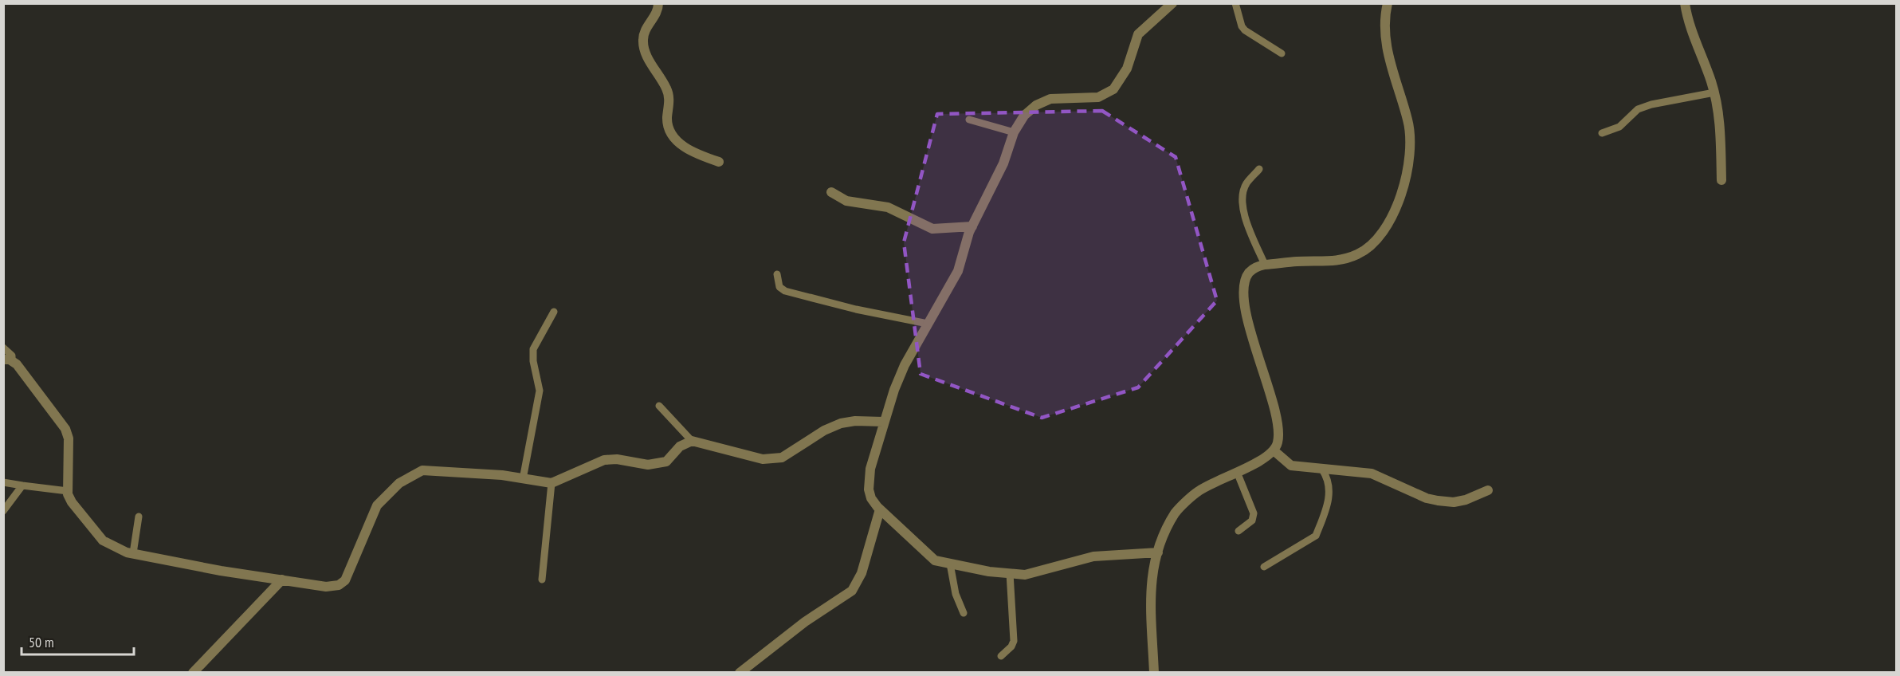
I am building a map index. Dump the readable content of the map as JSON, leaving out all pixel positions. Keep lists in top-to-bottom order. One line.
{"scale_bar":"50 m"}
